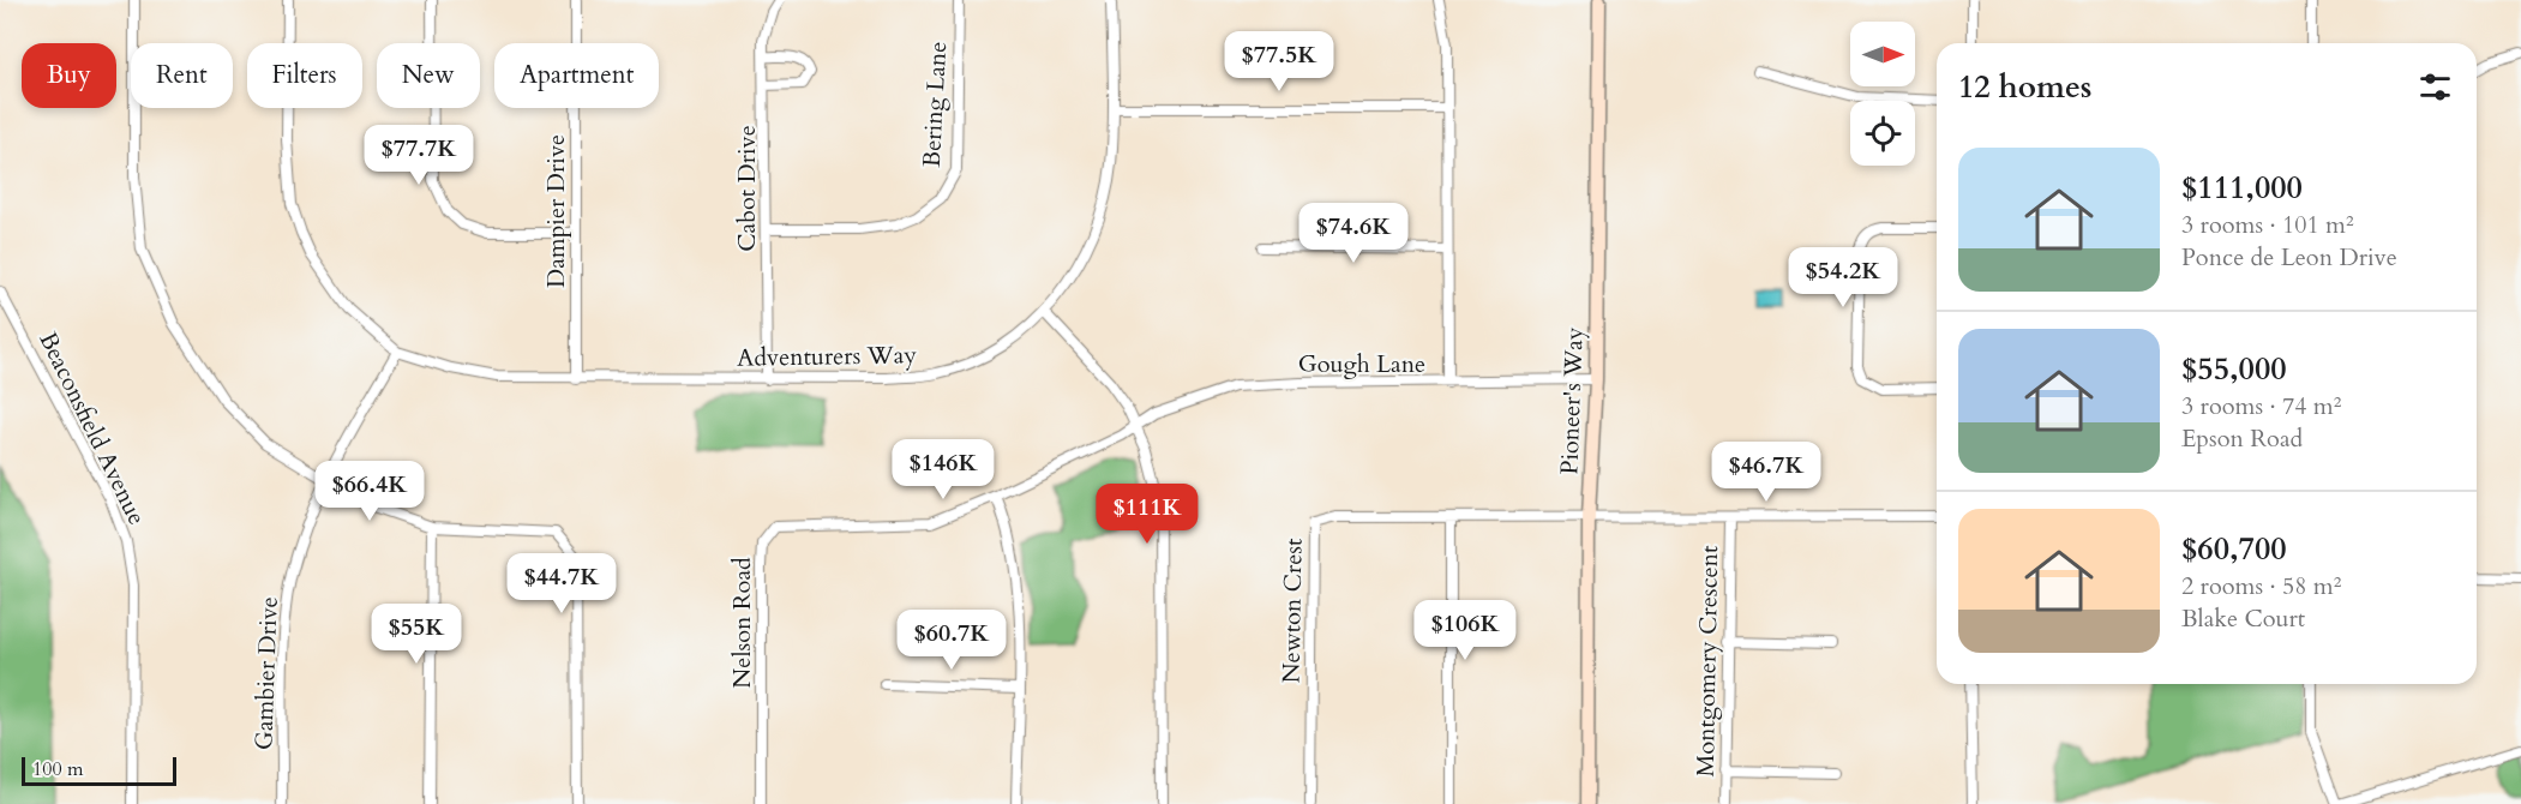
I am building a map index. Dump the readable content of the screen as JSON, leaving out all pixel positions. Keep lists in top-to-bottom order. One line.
{"streets":{"main road":["Pioneer's Way"],"street":["Bering Lane","Cabot Drive","Dampier Drive","Adventurers Way","Gough Lane","Beaconsfield Avenue","Newton Crest","Nelson Road","Montgomery Crescent","Gambier Drive"]},"crossings":[["Bering Lane","Cabot Drive"],["Cabot Drive","Adventurers Way"],["Dampier Drive","Adventurers Way"],["Adventurers Way","Gambier Drive"],["Gough Lane","Pioneer's Way"],["Gough Lane","Nelson Road"],["Pioneer's Way","Newton Crest"],["Newton Crest","Montgomery Crescent"]],"scale_bar":"100 m","north":"right","page":{"price":["$77.5K","$77.7K","$74.6K","$54.2K","$146K","$46.7K","$66.4K","$111K","$44.7K","$106K","$55K","$60.7K"],"chip":["Buy","Rent","Filters","New","Apartment"],"heading":"12 homes","list":[{"name":"$111,000","note":"3 rooms · 101 m² · Ponce de Leon Drive"},{"name":"$55,000","note":"3 rooms · 74 m² · Epson Road"},{"name":"$60,700","note":"2 rooms · 58 m² · Blake Court"}],"scale":"100 m"}}
